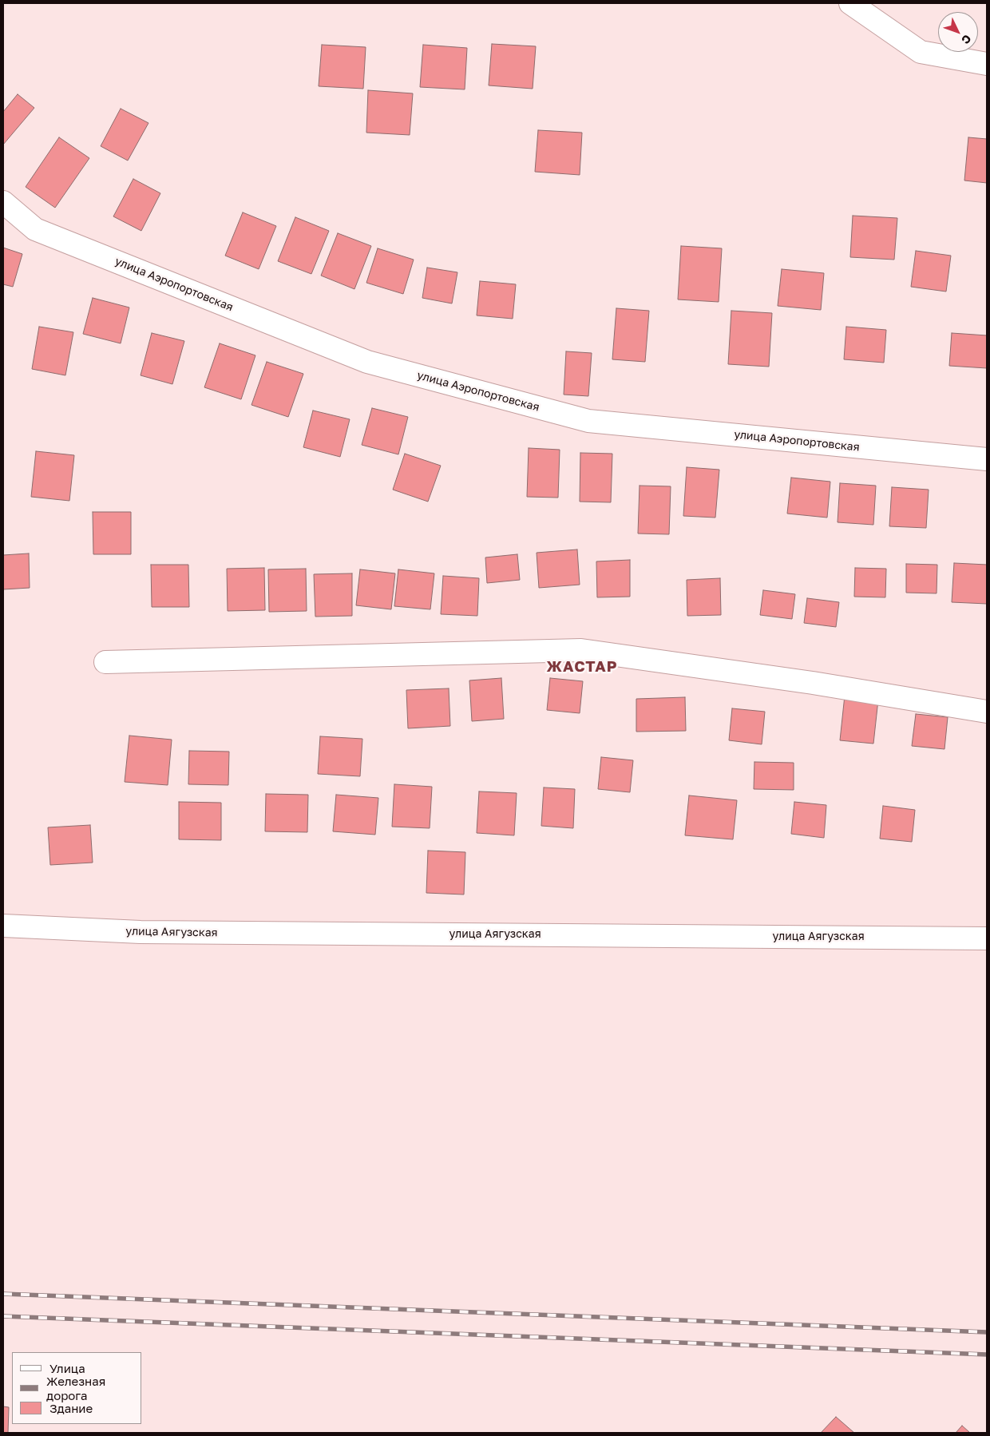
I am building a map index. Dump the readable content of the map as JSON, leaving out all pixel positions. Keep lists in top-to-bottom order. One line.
{"streets":{"street":["улица Аэропортовская","улица Аягузская"]},"districts":["ЖАСТАР"],"legend":["Улица","Железная дорога","Здание"],"north":"bottom right"}
